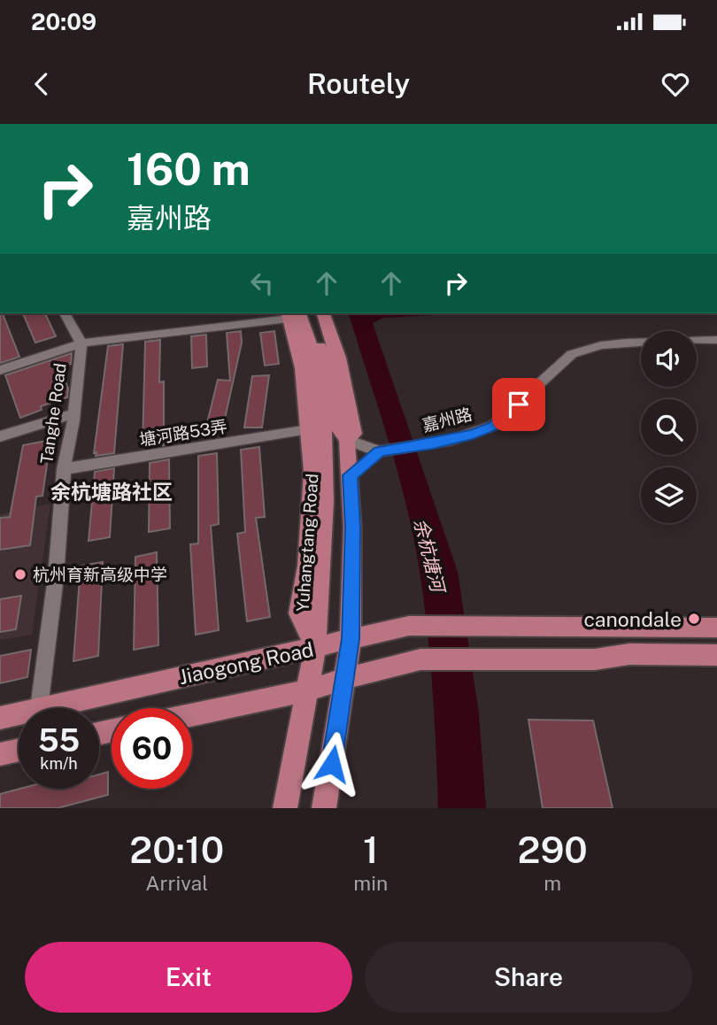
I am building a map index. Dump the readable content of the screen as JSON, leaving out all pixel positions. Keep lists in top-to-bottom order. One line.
{"streets":{"main road":["Yuhangtang Road","Jiaogong Road"],"street":["Tanghe Road","嘉州路","塘河路53弄"]},"crossings":[["Tanghe Road","塘河路53弄"],["Tanghe Road","Jiaogong Road"],["塘河路53弄","Yuhangtang Road"],["Yuhangtang Road","Jiaogong Road"]],"districts":["余杭塘路社区"],"water":["余杭塘河"],"places":["杭州育新高级中学","canondale"],"page":{"status":"20:09","header":"Routely","turn":["160 m","嘉州路"],"speed":"55 km/h","limit":"60","eta":["20:10","Arrival","1","min","290","m"],"buttons":["Exit","Share"]}}
